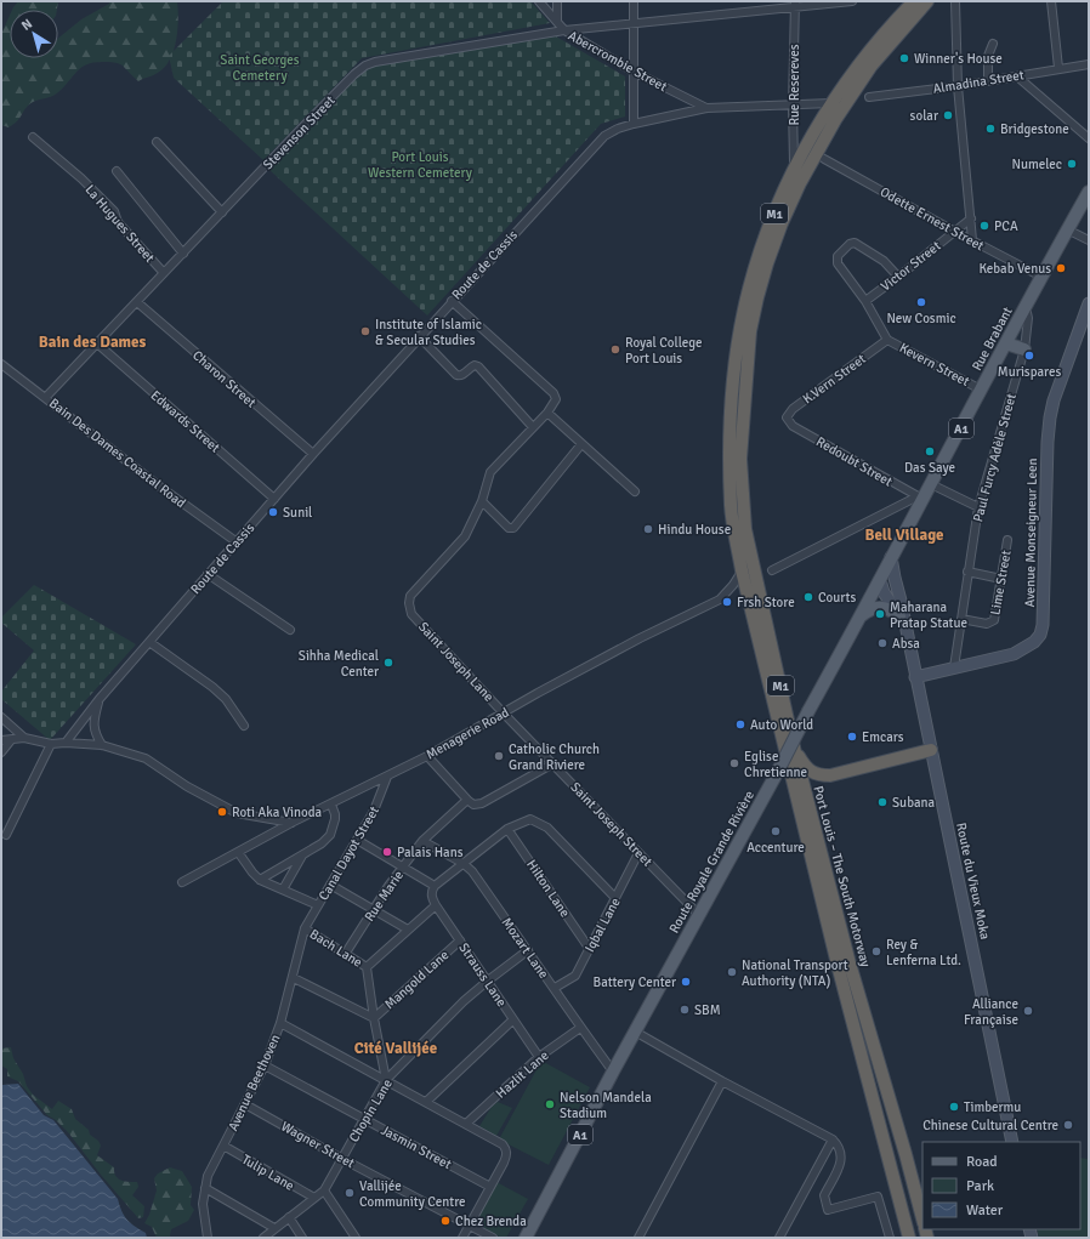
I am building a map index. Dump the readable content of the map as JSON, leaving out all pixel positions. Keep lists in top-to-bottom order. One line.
{"streets":{"highway":["M1","Port Louis – The South Motorway"],"main road":["Rue Brabant","A1","Avenue Monseigneur Leen","Route Royale Grande Rivière","Route du Vieux Moka"],"street":["Abercrombie Street","Almadina Street","Rue Resereves","Stevenson Street","Odette Ernest Street","La Hugues Street","Route de Cassis","Victor Street","Kevern Street","Charon Street","K.Vern Street","Edwards Street","Bain Des Dames Coastal Road","Paul Furcy Adèle Street","Redoubt Street","Lime Street","Saint Joseph Lane","Menagerie Road","Saint Joseph Street","Canal Dayot Street","Hilton Lane","Rue Marie","Iqbal Lane","Bach Lane","Mozart Lane","Strauss Lane","Mangold Lane","Hazlit Lane","Avenue Beethoven","Chopin Lane","Wagner Street","Jasmin Street","Tulip Lane"]},"crossings":[["Abercrombie Street","Stevenson Street"],["Abercrombie Street","Route de Cassis"],["Rue Resereves","Stevenson Street"],["Rue Resereves","Route de Cassis"],["Rue Resereves","Port Louis – The South Motorway"],["Stevenson Street","La Hugues Street"],["Stevenson Street","Charon Street"],["Stevenson Street","Edwards Street"],["Stevenson Street","Bain Des Dames Coastal Road"],["Odette Ernest Street","Victor Street"],["Odette Ernest Street","Rue Brabant"],["Route de Cassis","Charon Street"],["Route de Cassis","Edwards Street"],["Route de Cassis","Bain Des Dames Coastal Road"],["Route de Cassis","Saint Joseph Lane"],["Route de Cassis","Port Louis – The South Motorway"],["Rue Brabant","Kevern Street"],["Rue Brabant","Paul Furcy Adèle Street"],["Rue Brabant","Redoubt Street"],["Rue Brabant","Route Royale Grande Rivière"],["Kevern Street","K.Vern Street"],["K.Vern Street","Redoubt Street"],["Paul Furcy Adèle Street","Avenue Monseigneur Leen"],["Paul Furcy Adèle Street","Lime Street"],["Redoubt Street","Route Royale Grande Rivière"],["Avenue Monseigneur Leen","Route du Vieux Moka"],["Saint Joseph Lane","Menagerie Road"],["Saint Joseph Lane","Saint Joseph Street"],["Menagerie Road","Saint Joseph Street"],["Menagerie Road","Canal Dayot Street"],["Menagerie Road","Port Louis – The South Motorway"],["Saint Joseph Street","Route Royale Grande Rivière"],["Saint Joseph Street","Iqbal Lane"],["Canal Dayot Street","Bach Lane"],["Canal Dayot Street","Avenue Beethoven"],["Route Royale Grande Rivière","Route du Vieux Moka"],["Route Royale Grande Rivière","Mozart Lane"],["Hilton Lane","Iqbal Lane"],["Rue Marie","Bach Lane"],["Rue Marie","Mozart Lane"],["Iqbal Lane","Mozart Lane"],["Bach Lane","Avenue Beethoven"],["Mozart Lane","Hazlit Lane"],["Mozart Lane","Chopin Lane"],["Strauss Lane","Mangold Lane"],["Strauss Lane","Hazlit Lane"],["Strauss Lane","Chopin Lane"],["Avenue Beethoven","Wagner Street"],["Avenue Beethoven","Jasmin Street"],["Avenue Beethoven","Tulip Lane"],["Chopin Lane","Wagner Street"],["Chopin Lane","Jasmin Street"],["Chopin Lane","Tulip Lane"]],"districts":["Bain des Dames","Bell Village","Cité Vallijée"],"parks":["Saint Georges Cemetery","Port Louis Western Cemetery"],"places":["Winner's House","solar","Bridgestone","Numelec","PCA","Kebab Venus","New Cosmic","Institute of Islamic & Secular Studies","Royal College Port Louis","Murispares","Das Saye","Sunil","Hindu House","Courts","Frsh Store","Maharana Pratap Statue","Absa","Sihha Medical Center","Auto World","Emcars","Catholic Church Grand Riviere","Eglise Chretienne","Subana","Roti Aka Vinoda","Accenture","Palais Hans","Rey & Lenferna Ltd.","National Transport Authority (NTA)","Battery Center","SBM","Alliance Française","Nelson Mandela Stadium","Timbermu","Chinese Cultural Centre","Vallijée Community Centre","Chez Brenda"],"legend":["Road","Park","Water"],"north":"top left"}
